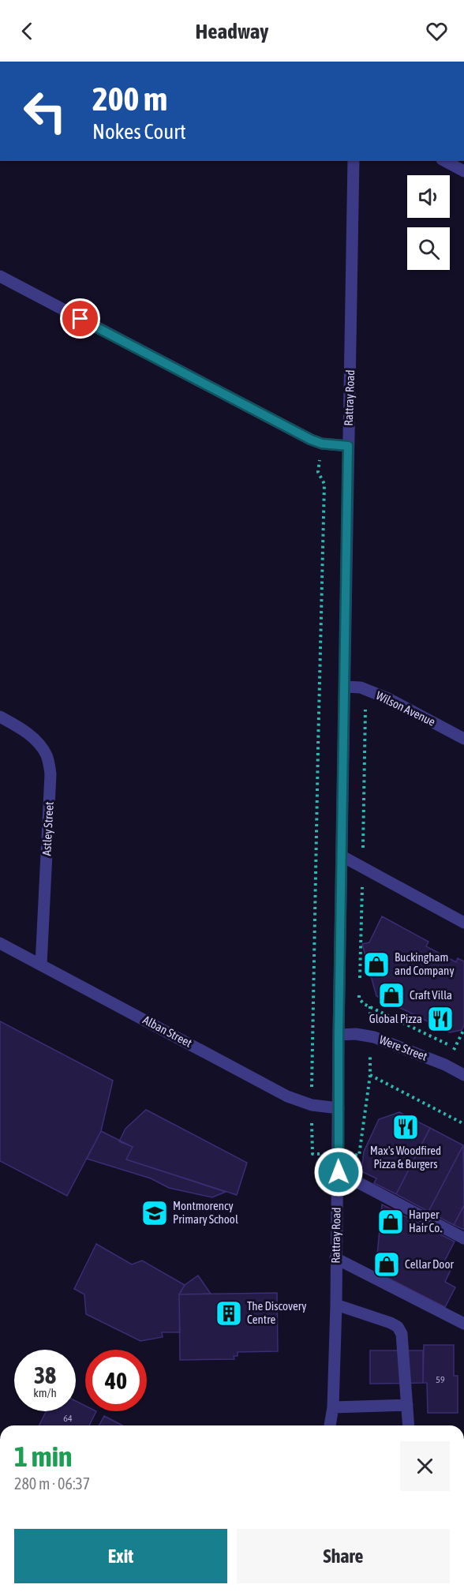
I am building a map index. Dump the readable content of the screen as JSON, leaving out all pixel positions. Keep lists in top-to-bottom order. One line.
{"streets":{"street":["Rattray Road","Wilson Avenue","Astley Street","Alban Street","Were Street"]},"crossings":[["Rattray Road","Wilson Avenue"],["Rattray Road","Alban Street"],["Rattray Road","Were Street"],["Astley Street","Alban Street"]],"places":{"shop":["Buckingham and Company","Craft Villa","Harper Hair Co.","Cellar Door"],"restaurant":["Global Pizza","Max's Woodfired Pizza & Burgers"],"school or university":["Montmorency Primary School"],"building":["The Discovery Centre"]},"house_numbers":["59","64"],"page":{"header":"Headway","turn":["200 m","Nokes Court"],"speed":"38 km/h","limit":"40","heading":["1 min","280 m · 06:37"],"buttons":["Exit","Share"]}}
